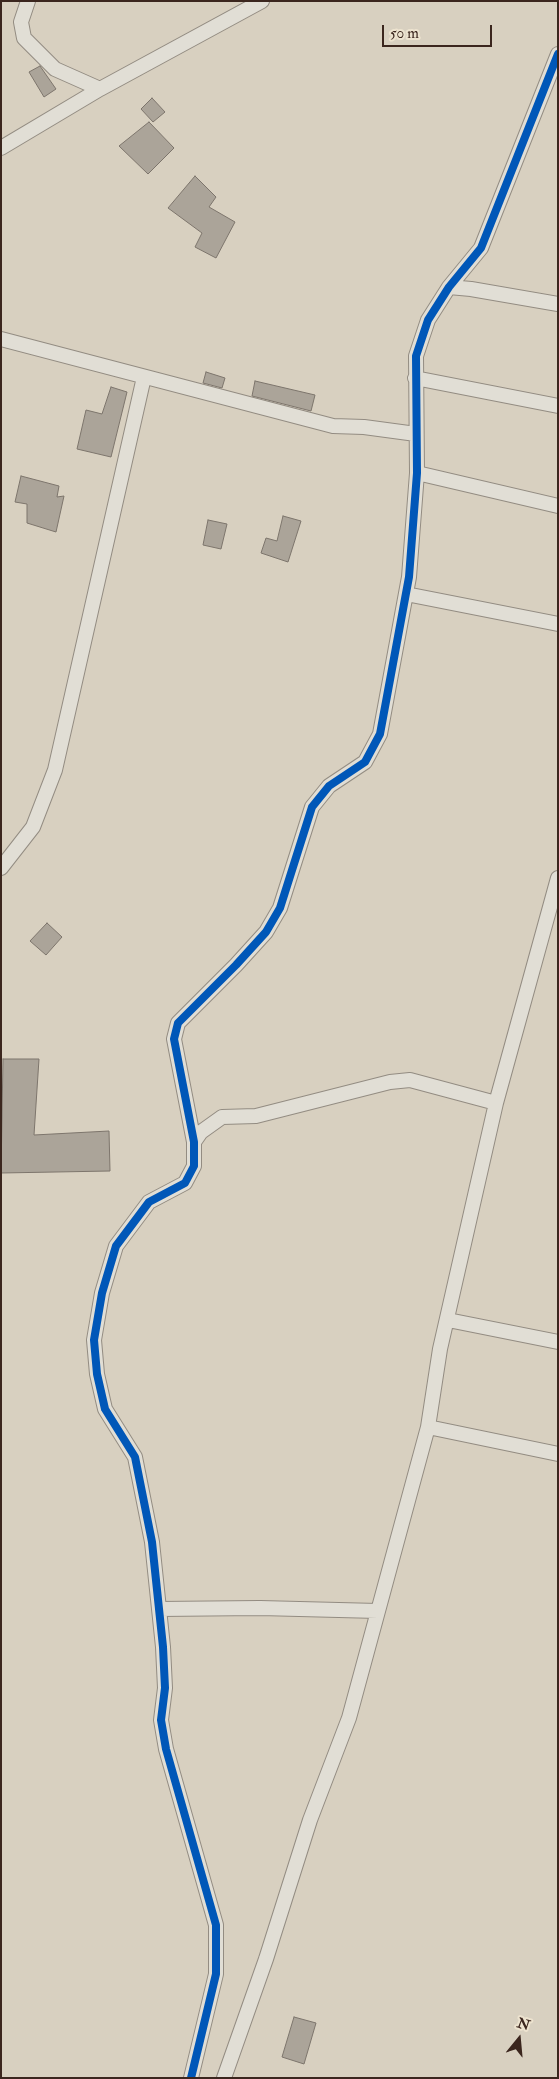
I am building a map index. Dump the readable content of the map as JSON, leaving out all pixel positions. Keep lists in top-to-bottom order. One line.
{"scale_bar":"50 m","north":"top"}
